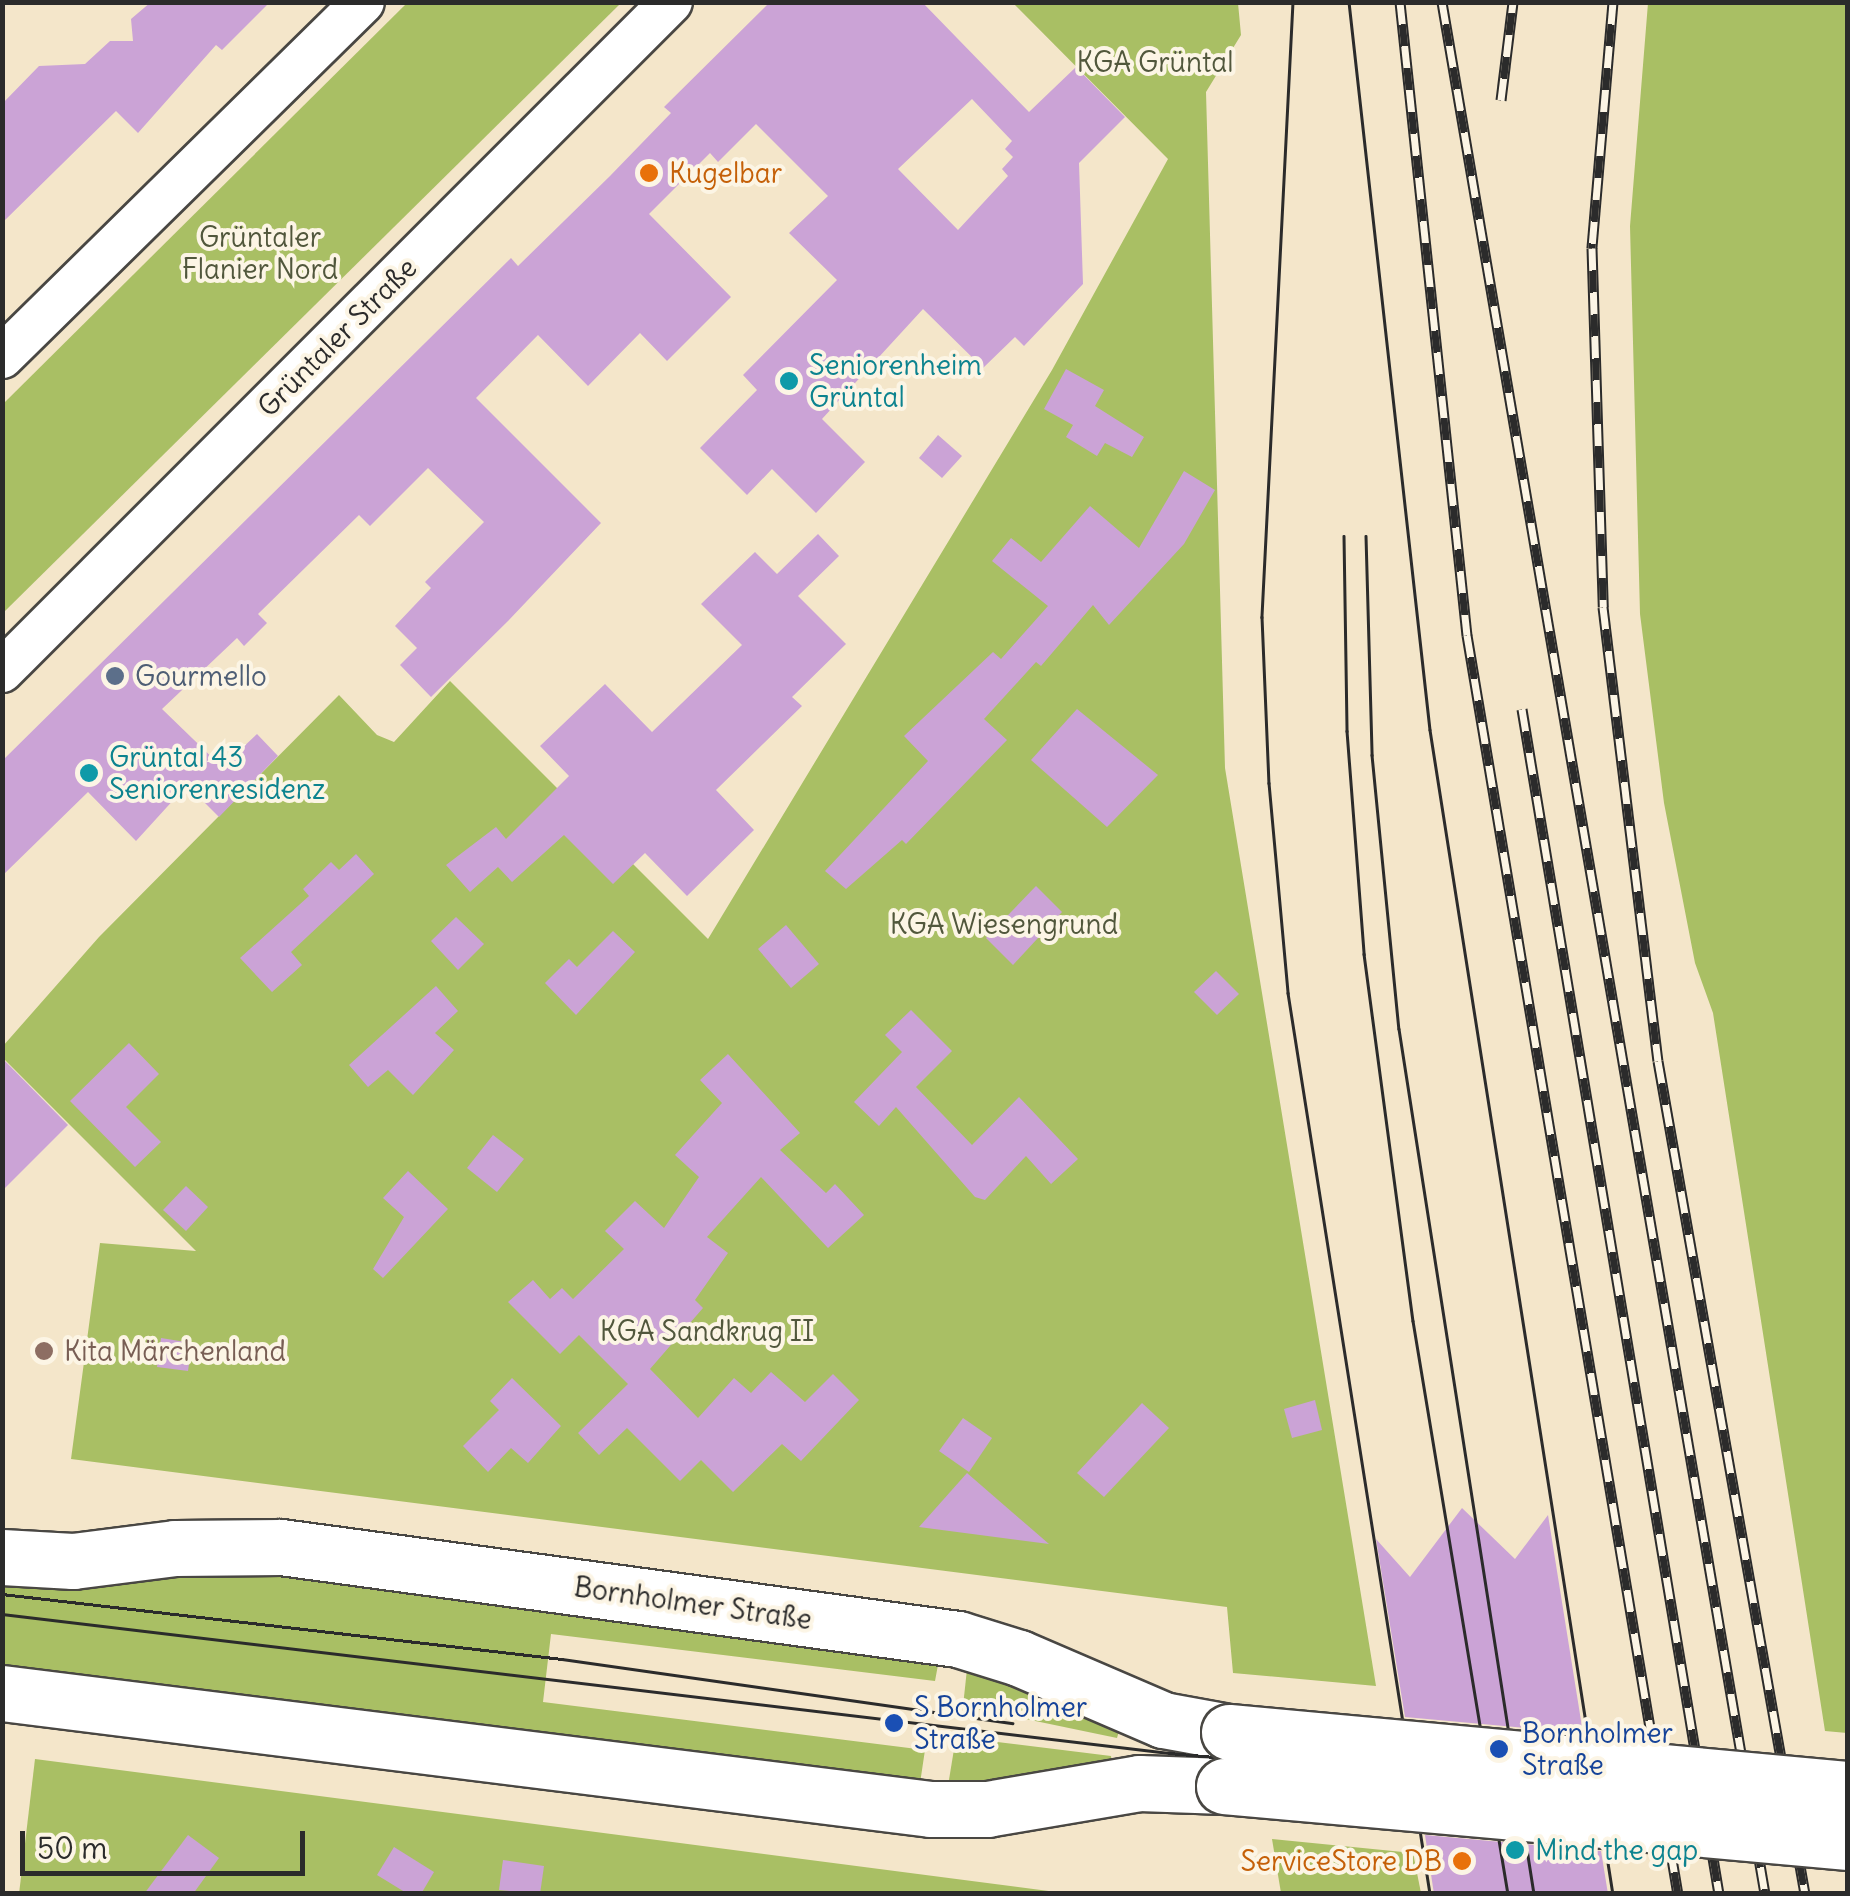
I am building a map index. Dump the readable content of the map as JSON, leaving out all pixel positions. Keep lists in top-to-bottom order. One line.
{"streets":{"main road":["Bornholmer Straße"],"street":["Grüntaler Straße"]},"parks":["KGA Grüntal","Grüntaler Flanier Nord","KGA Wiesengrund","KGA Sandkrug II"],"places":["Kugelbar","Seniorenheim Grüntal","Gourmello","Grüntal 43 Seniorenresidenz","Kita Märchenland","S Bornholmer Straße","Bornholmer Straße","Mind the gap","ServiceStore DB"],"scale_bar":"50 m"}
